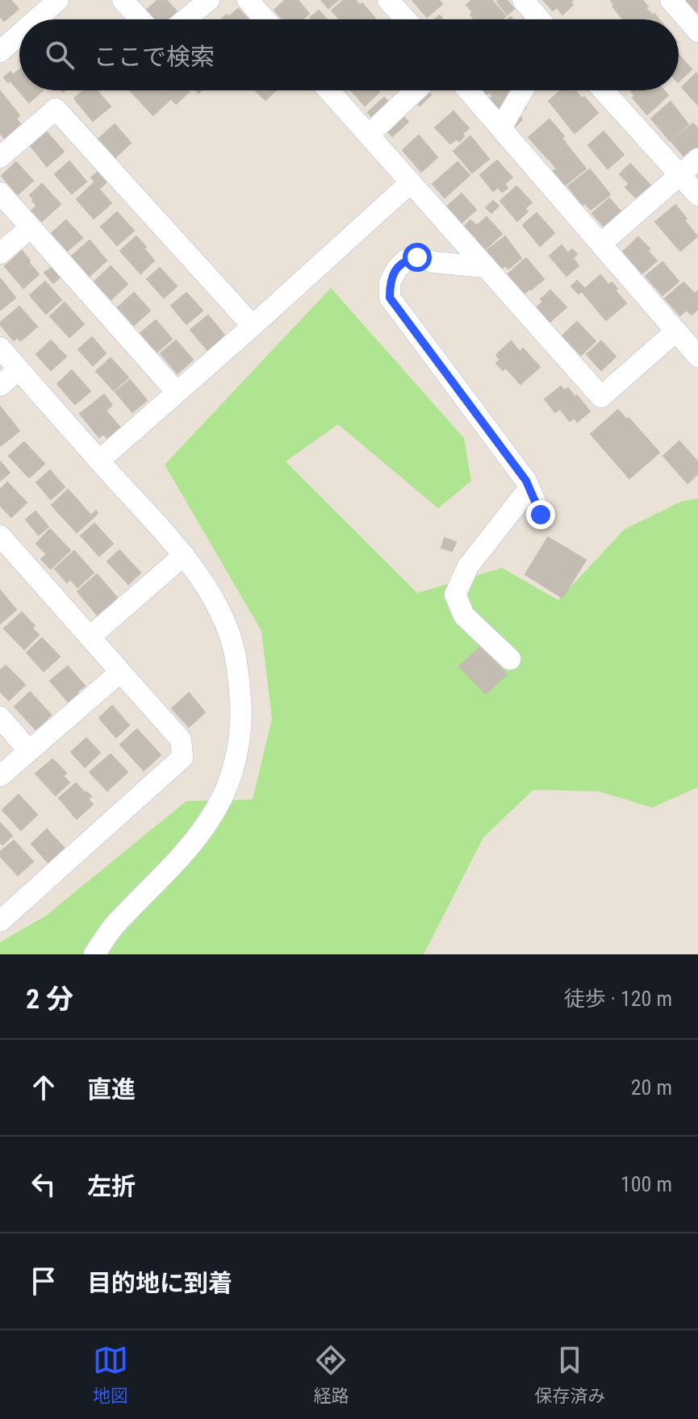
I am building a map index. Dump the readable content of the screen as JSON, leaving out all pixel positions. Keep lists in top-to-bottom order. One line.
{"page":{"search":"ここで検索","heading":["2 分","徒歩 · 120 m"],"list":[["直進","20 m"],["左折","100 m"],"目的地に到着"],"nav":["地図","経路","保存済み"]}}
